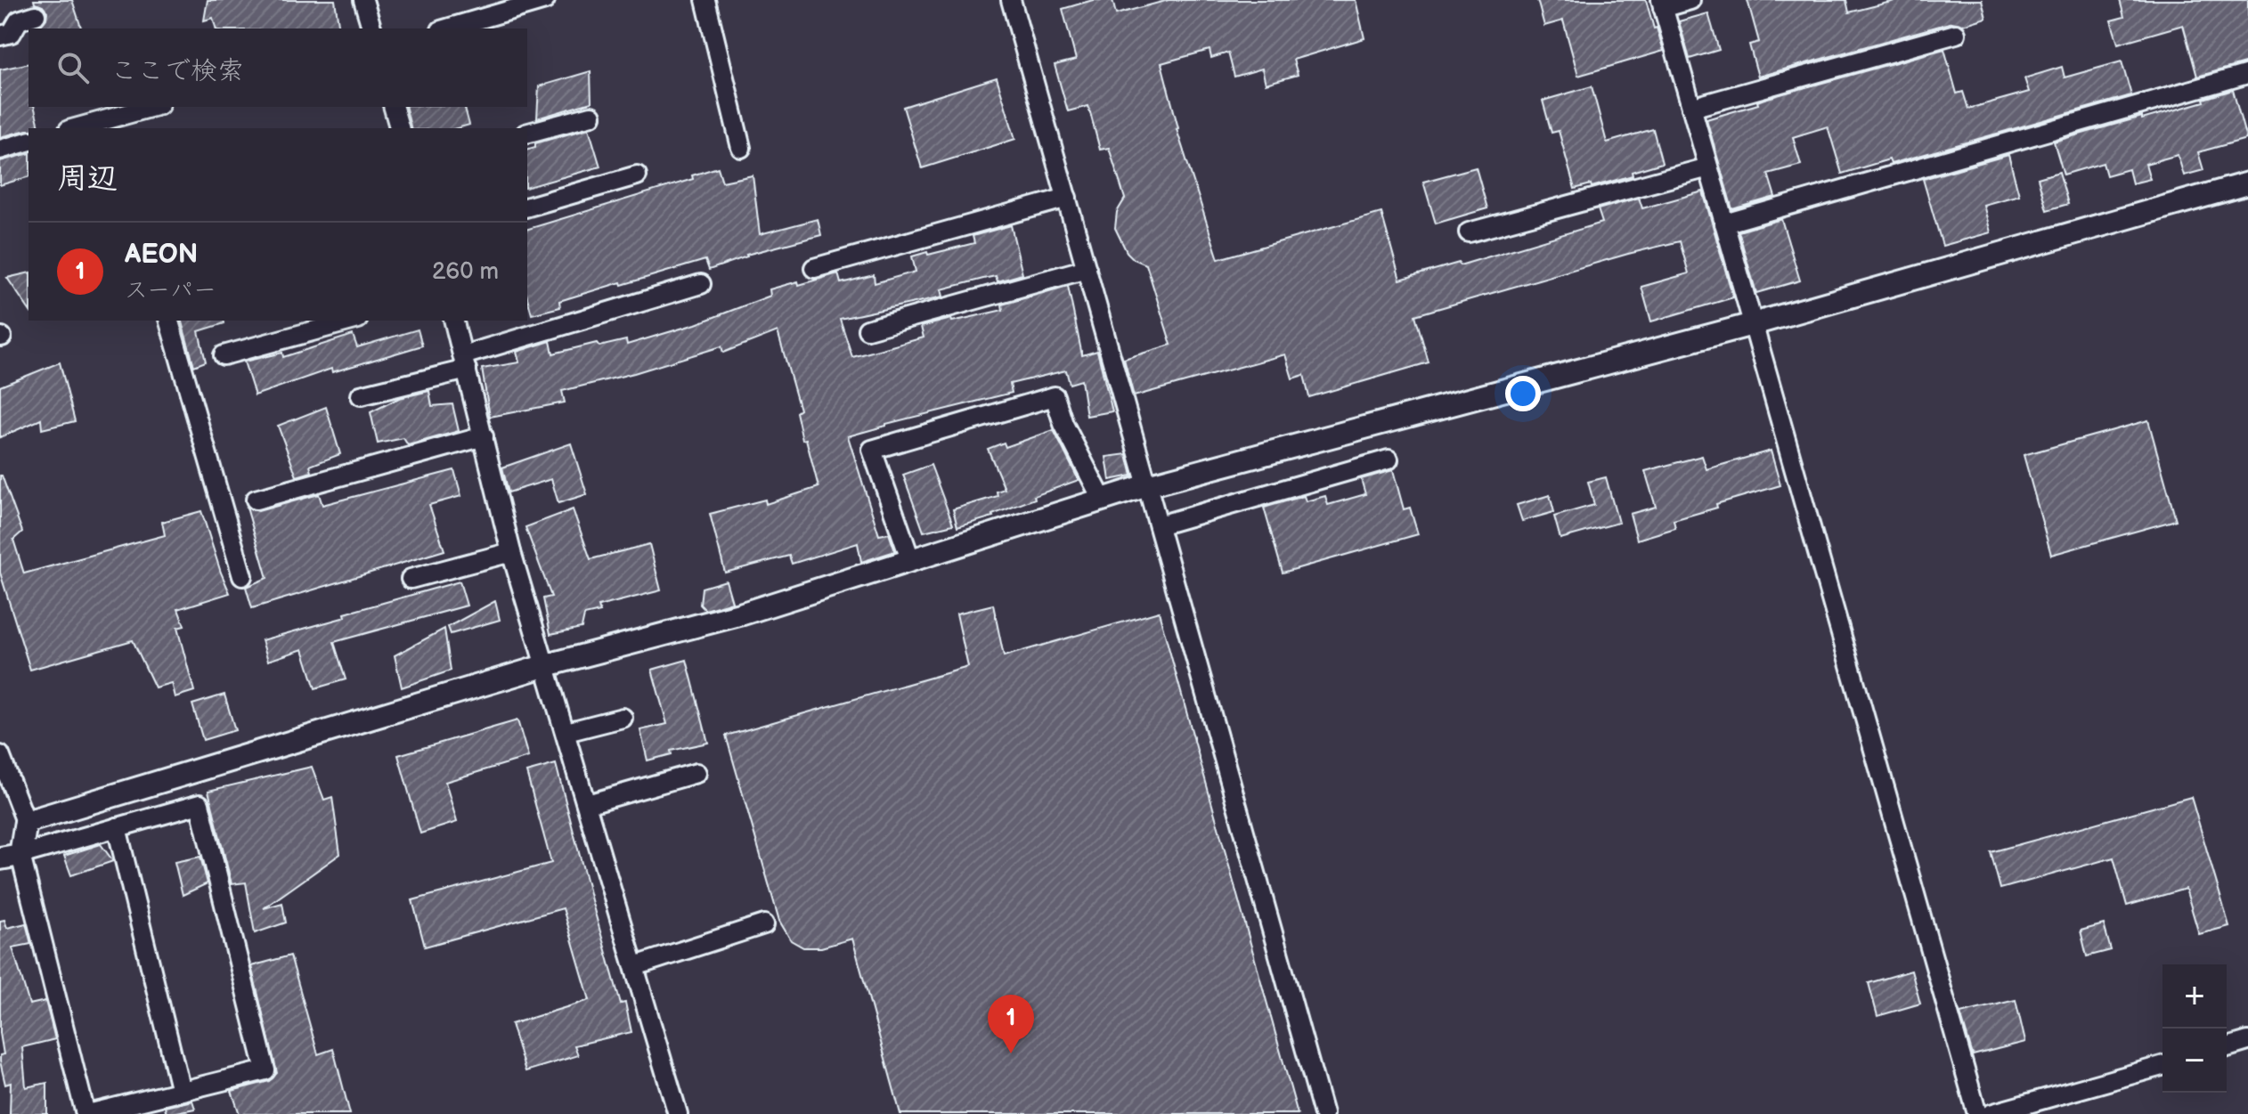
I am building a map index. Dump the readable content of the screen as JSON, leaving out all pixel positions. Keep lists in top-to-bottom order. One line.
{"page":{"search":"ここで検索","heading":"周辺","list":[{"mark":"1","name":"AEON","note":"スーパー","value":"260 m"}],"map_buttons":["+","−"],"pins":"1"}}
